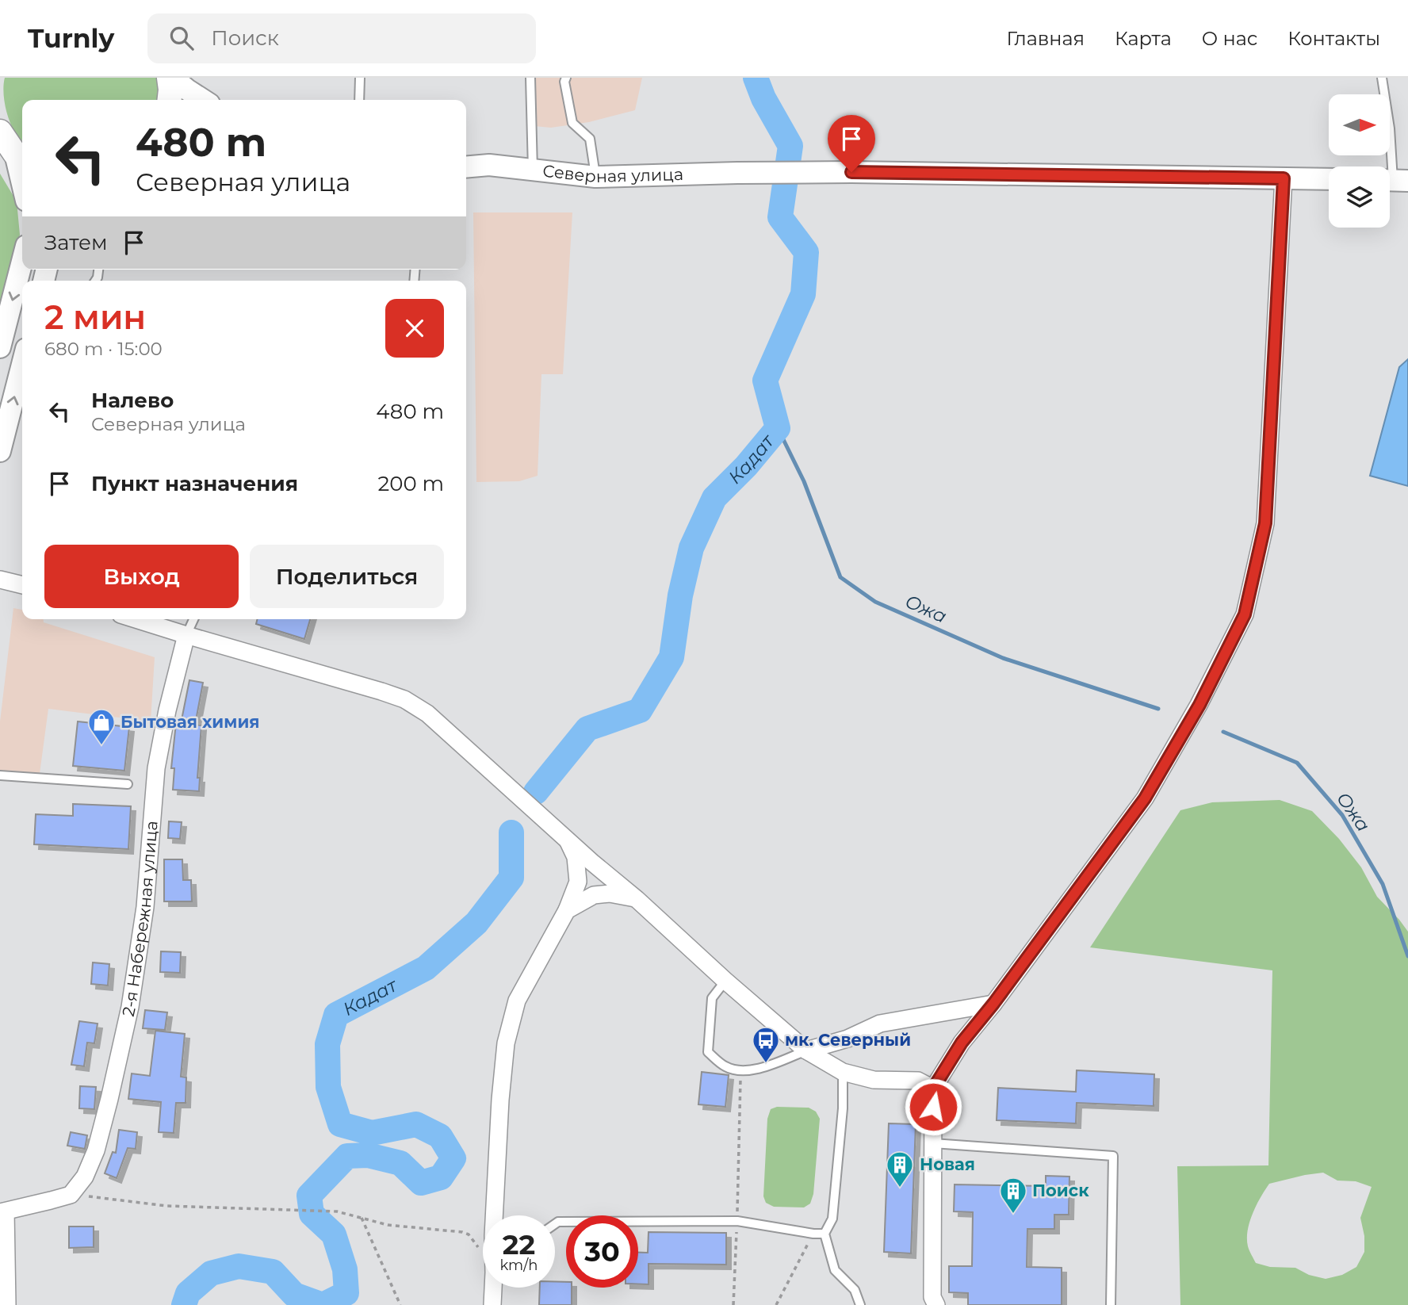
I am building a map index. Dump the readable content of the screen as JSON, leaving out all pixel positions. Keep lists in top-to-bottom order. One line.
{"streets":{"street":["Северная улица","2-я Набережная улица"]},"water":["Кадат","Ожа"],"places":{"shop":["Бытовая химия"],"bus stop":["мк. Северный"],"building":["Новая","Поиск"]},"north":"right","page":{"header":"Turnly","search":"Поиск","nav":["Главная","Карта","О нас","Контакты"],"turn":["480 m","Северная улица"],"then":"Затем","heading":["2 мин","680 m · 15:00"],"list":[{"name":"Налево","note":"Северная улица","value":"480 m"},{"name":"Пункт назначения","value":"200 m"}],"buttons":["Выход","Поделиться"],"speed":"22 km/h","limit":"30"}}
